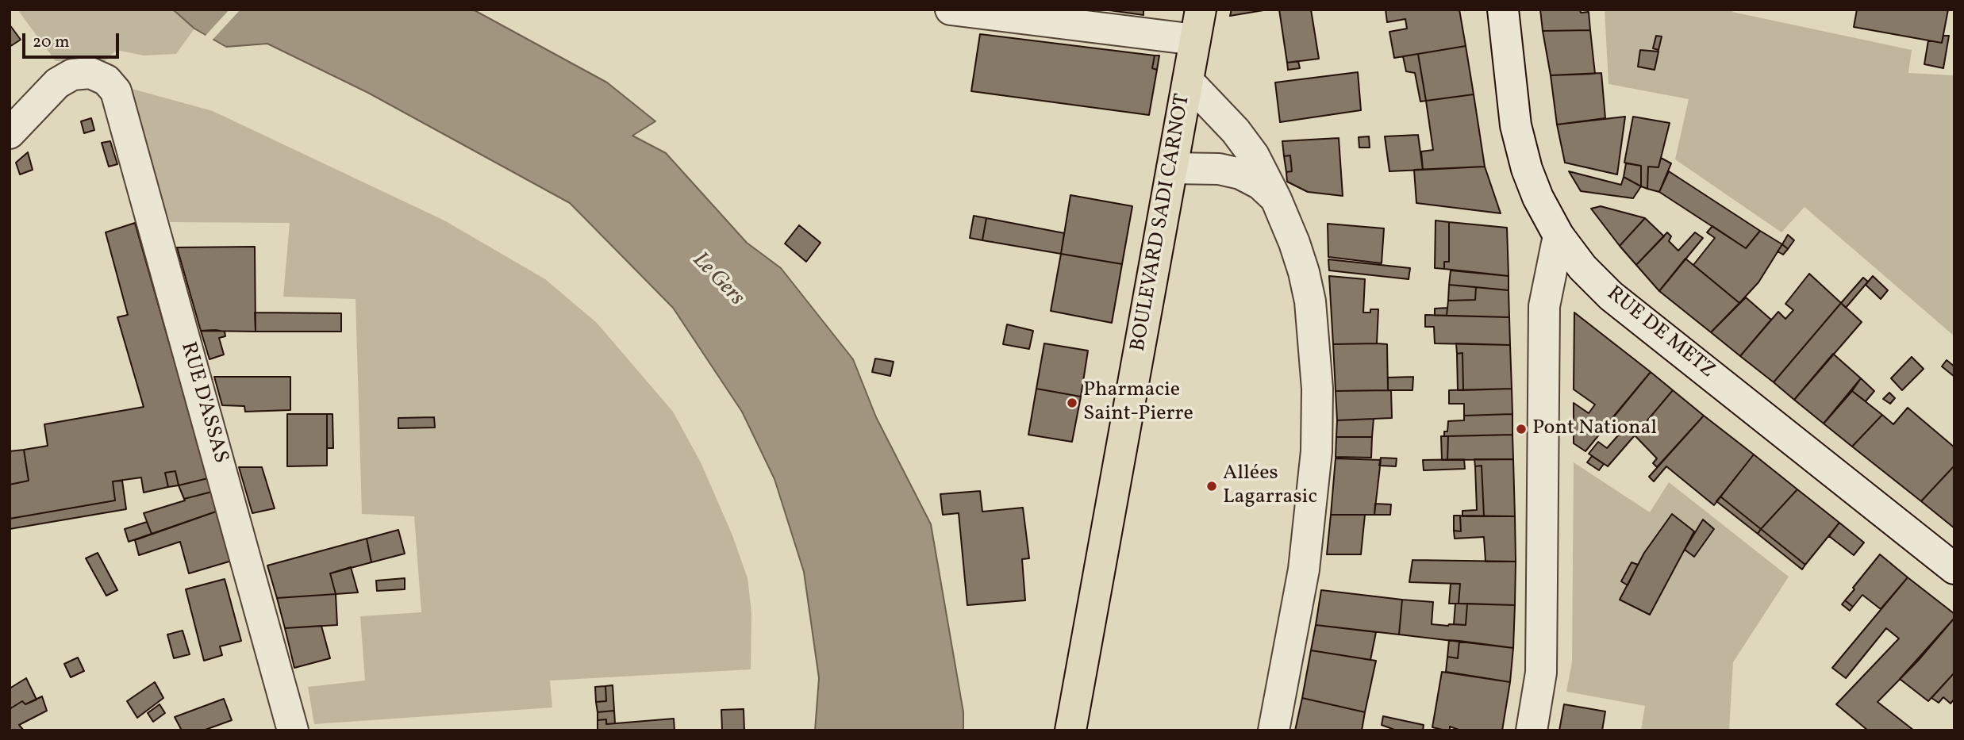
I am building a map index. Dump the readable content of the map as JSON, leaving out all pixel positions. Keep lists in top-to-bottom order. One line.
{"streets":{"main road":["BOULEVARD SADI CARNOT"],"street":["RUE DE METZ","RUE D'ASSAS"]},"water":["Le Gers"],"places":["Pharmacie Saint-Pierre","Pont National","Allées Lagarrasic"],"scale_bar":"20 m"}
